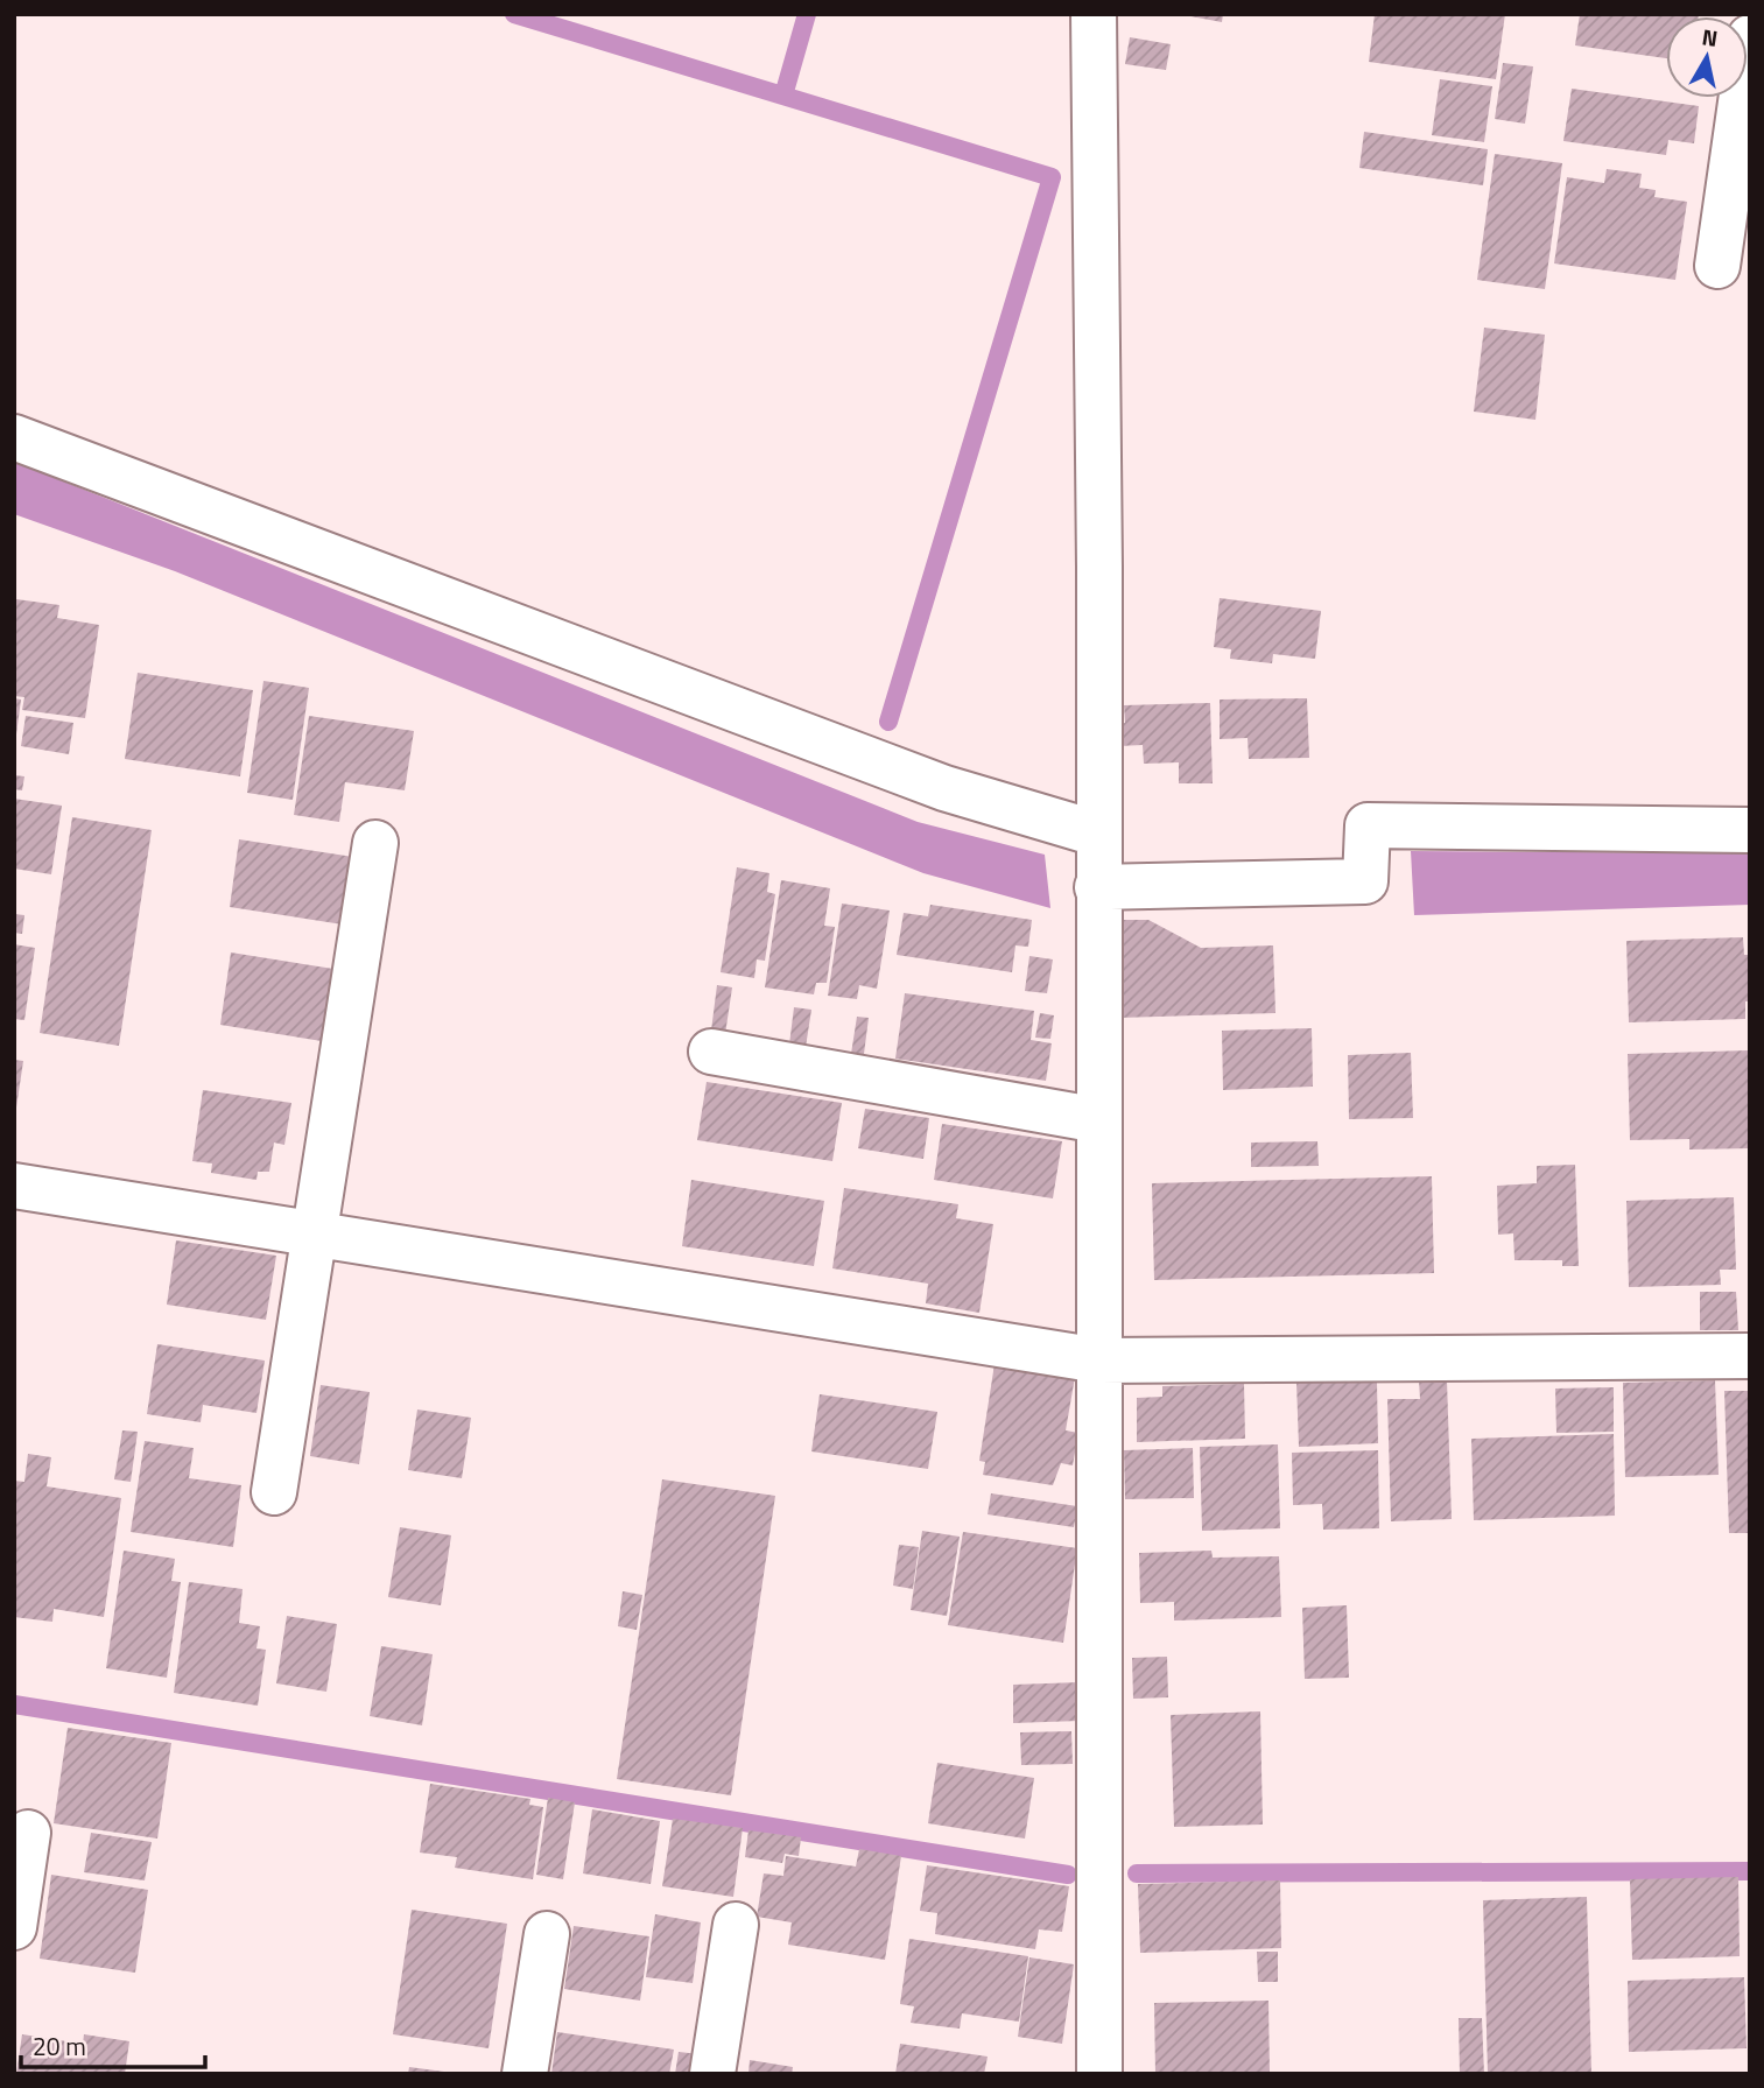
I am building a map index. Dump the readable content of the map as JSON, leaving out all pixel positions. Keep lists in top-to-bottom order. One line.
{"scale_bar":"20 m","north":"top"}
